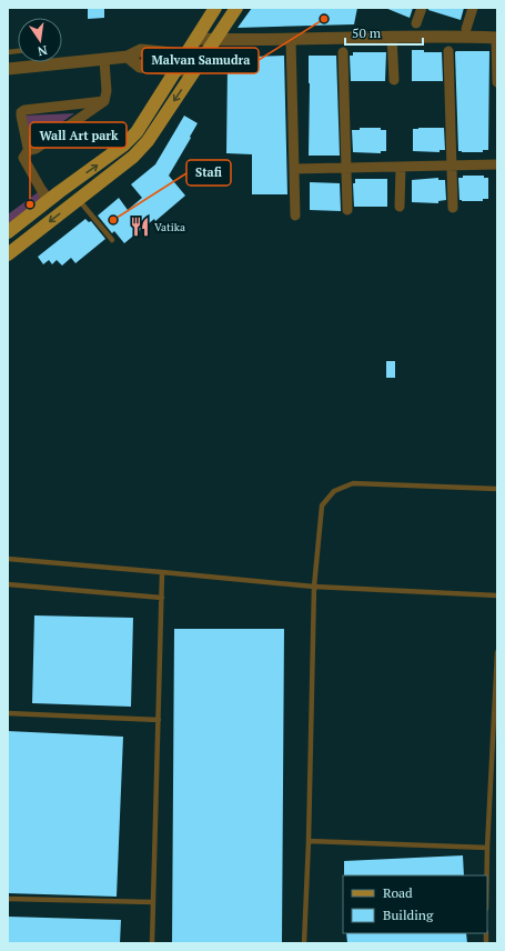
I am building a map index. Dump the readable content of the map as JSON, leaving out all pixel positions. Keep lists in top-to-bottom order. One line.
{"places":{"other":["Malvan Samudra","Wall Art park","Stafi"],"restaurant":["Vatika"]},"legend":["Road","Building"],"scale_bar":"50 m","north":"bottom"}
